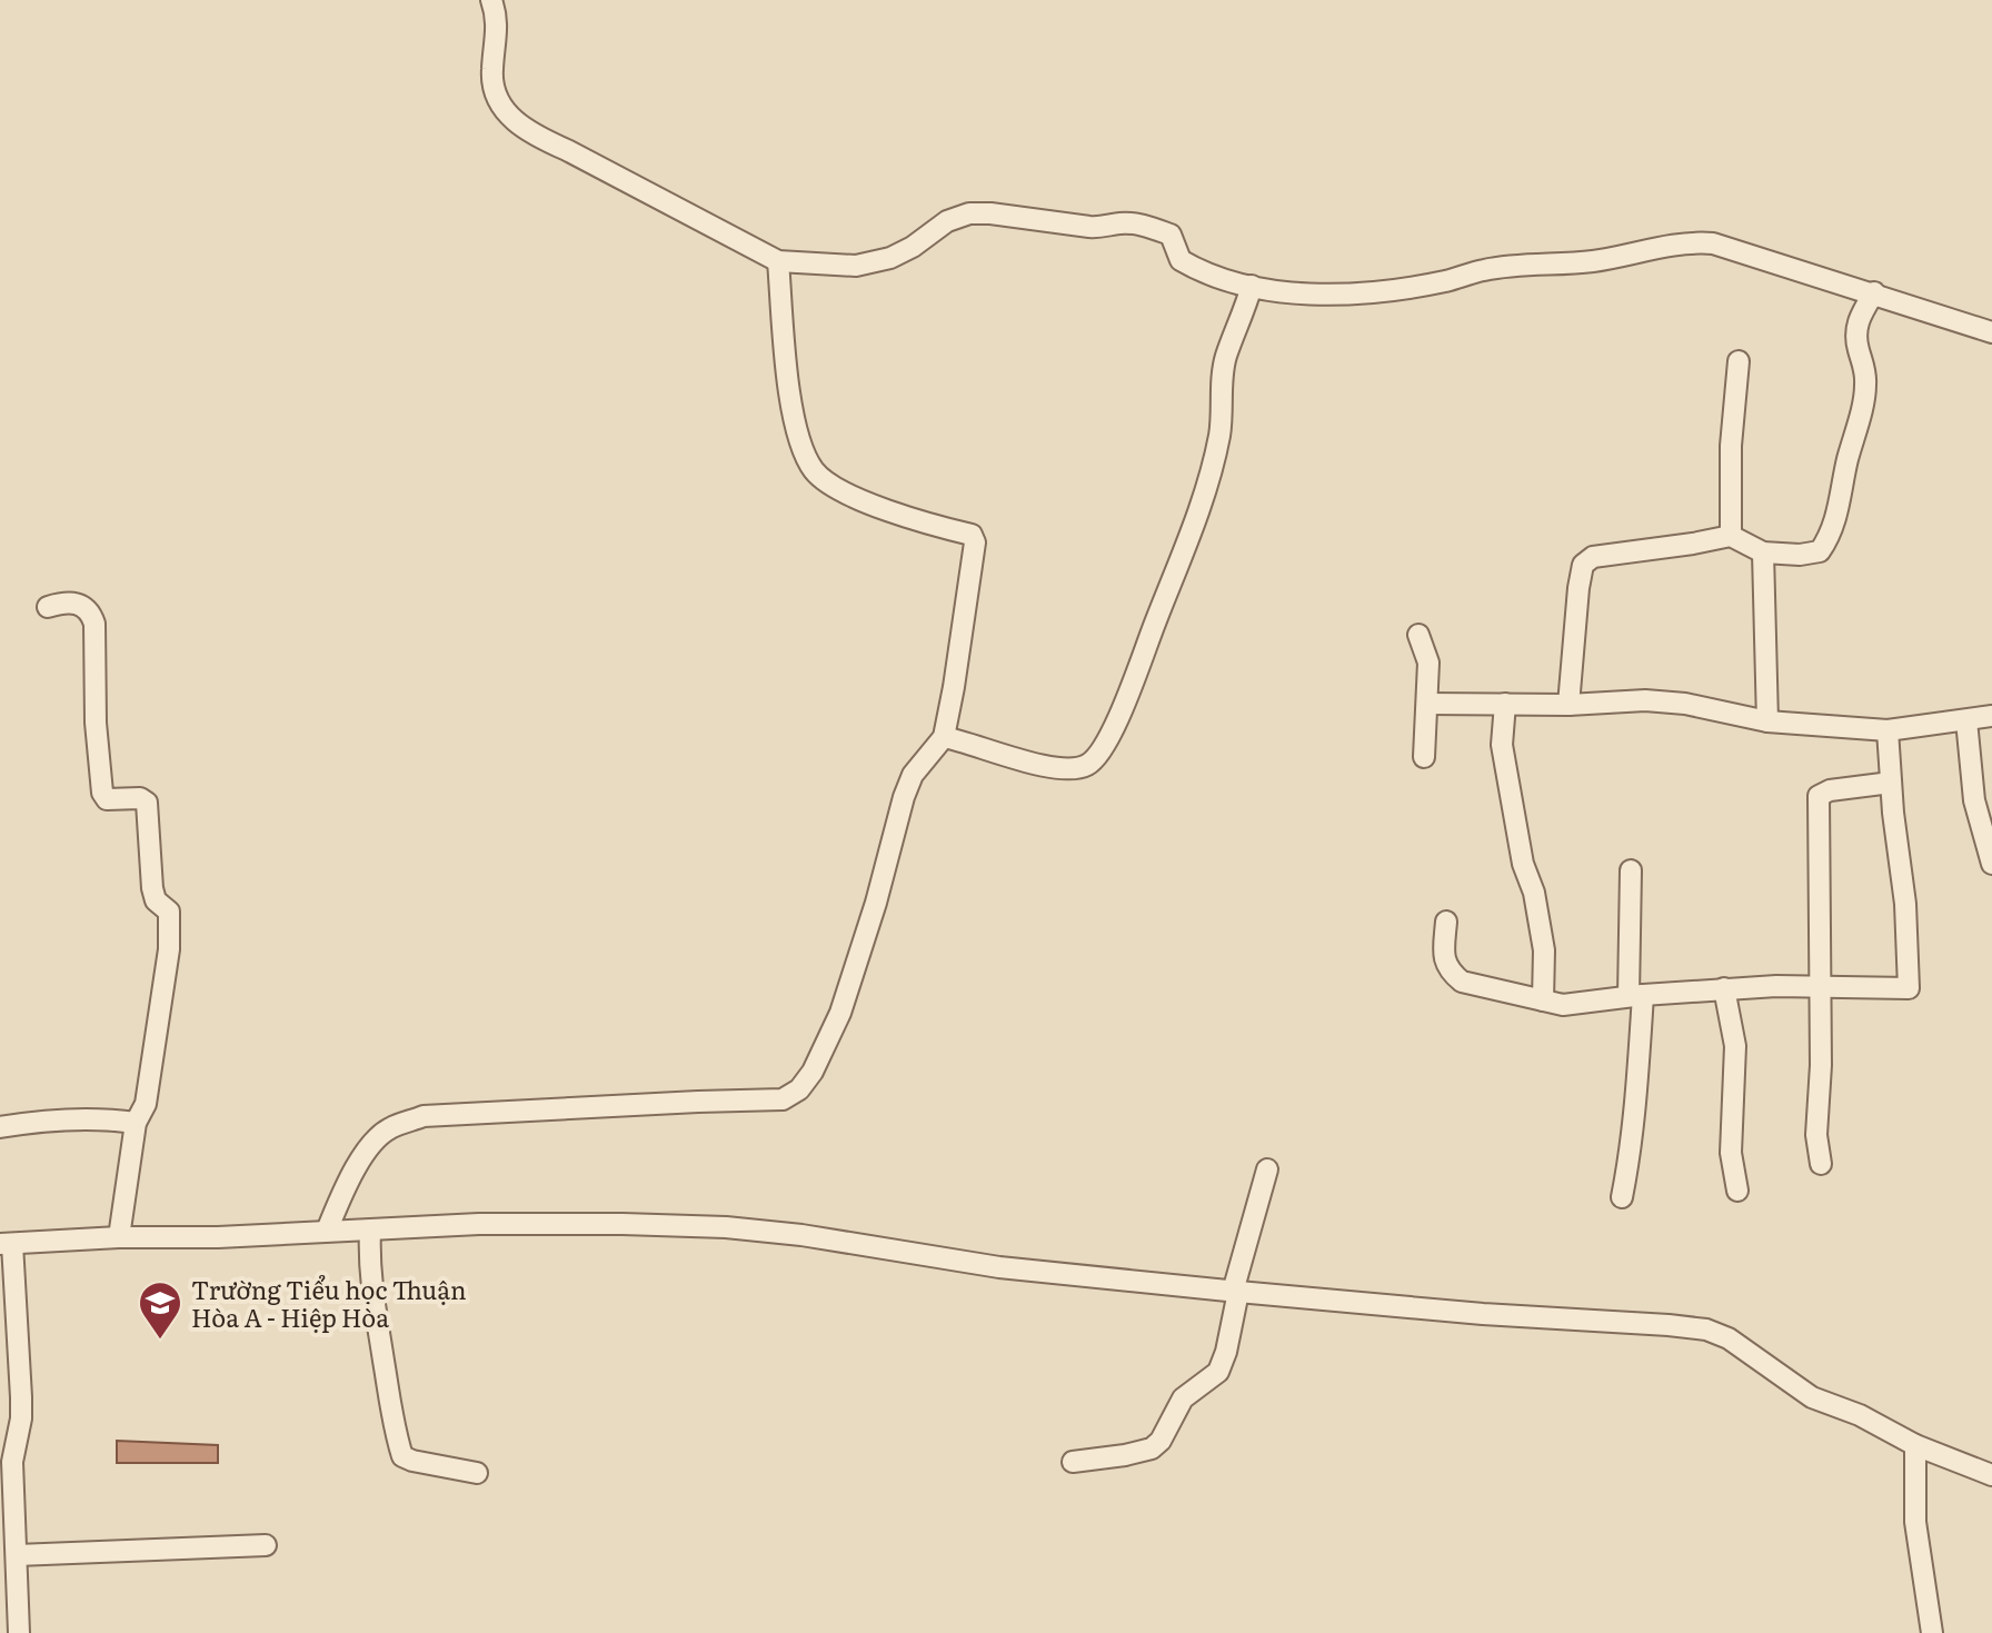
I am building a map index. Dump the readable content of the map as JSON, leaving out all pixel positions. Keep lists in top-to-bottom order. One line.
{"places":{"school or university":["Trường Tiểu học Thuận Hòa A - Hiệp Hòa"]}}
